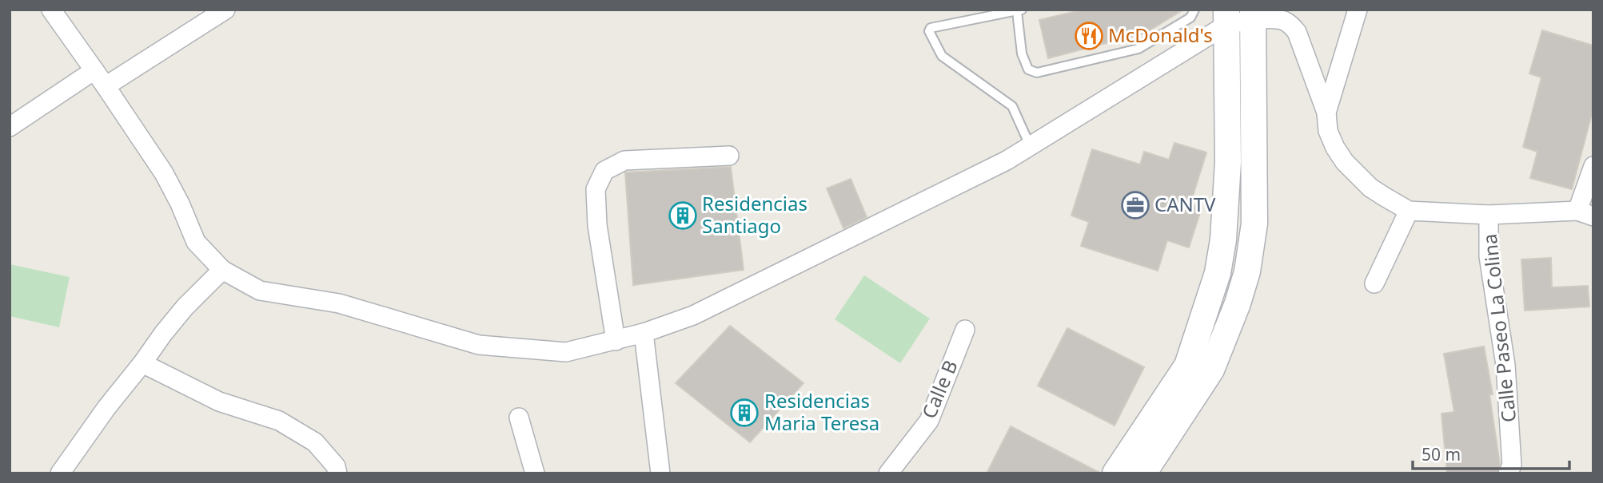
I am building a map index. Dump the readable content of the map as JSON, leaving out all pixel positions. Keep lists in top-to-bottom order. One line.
{"streets":{"street":["Calle Paseo La Colina","Calle B"]},"places":{"restaurant":["McDonald's"],"office":["CANTV"],"building":["Residencias Santiago","Residencias Maria Teresa"]},"scale_bar":"50 m"}
